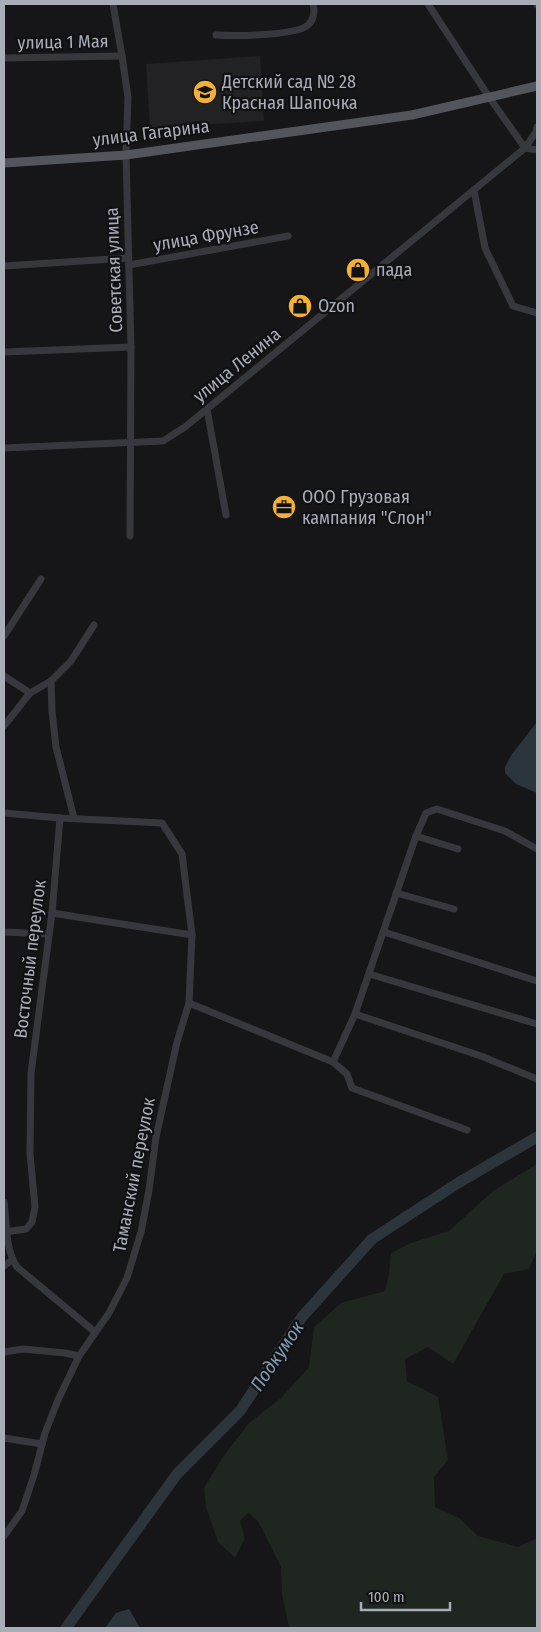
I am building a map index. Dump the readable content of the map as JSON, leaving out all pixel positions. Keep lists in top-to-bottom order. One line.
{"streets":{"main road":["улица Гагарина"],"street":["улица 1 Мая","улица Фрунзе","Советская улица","улица Ленина","Восточный переулок","Таманский переулок"]},"crossings":[["улица 1 Мая","Советская улица"],["улица Гагарина","Советская улица"],["улица Фрунзе","Советская улица"],["Советская улица","улица Ленина"]],"water":["Подкумок"],"places":{"school or university":["Детский сад № 28 Красная Шапочка"],"shop":["пада","Ozon"],"office":["ООО Грузовая кампания \"Слон\""]},"scale_bar":"100 m"}
